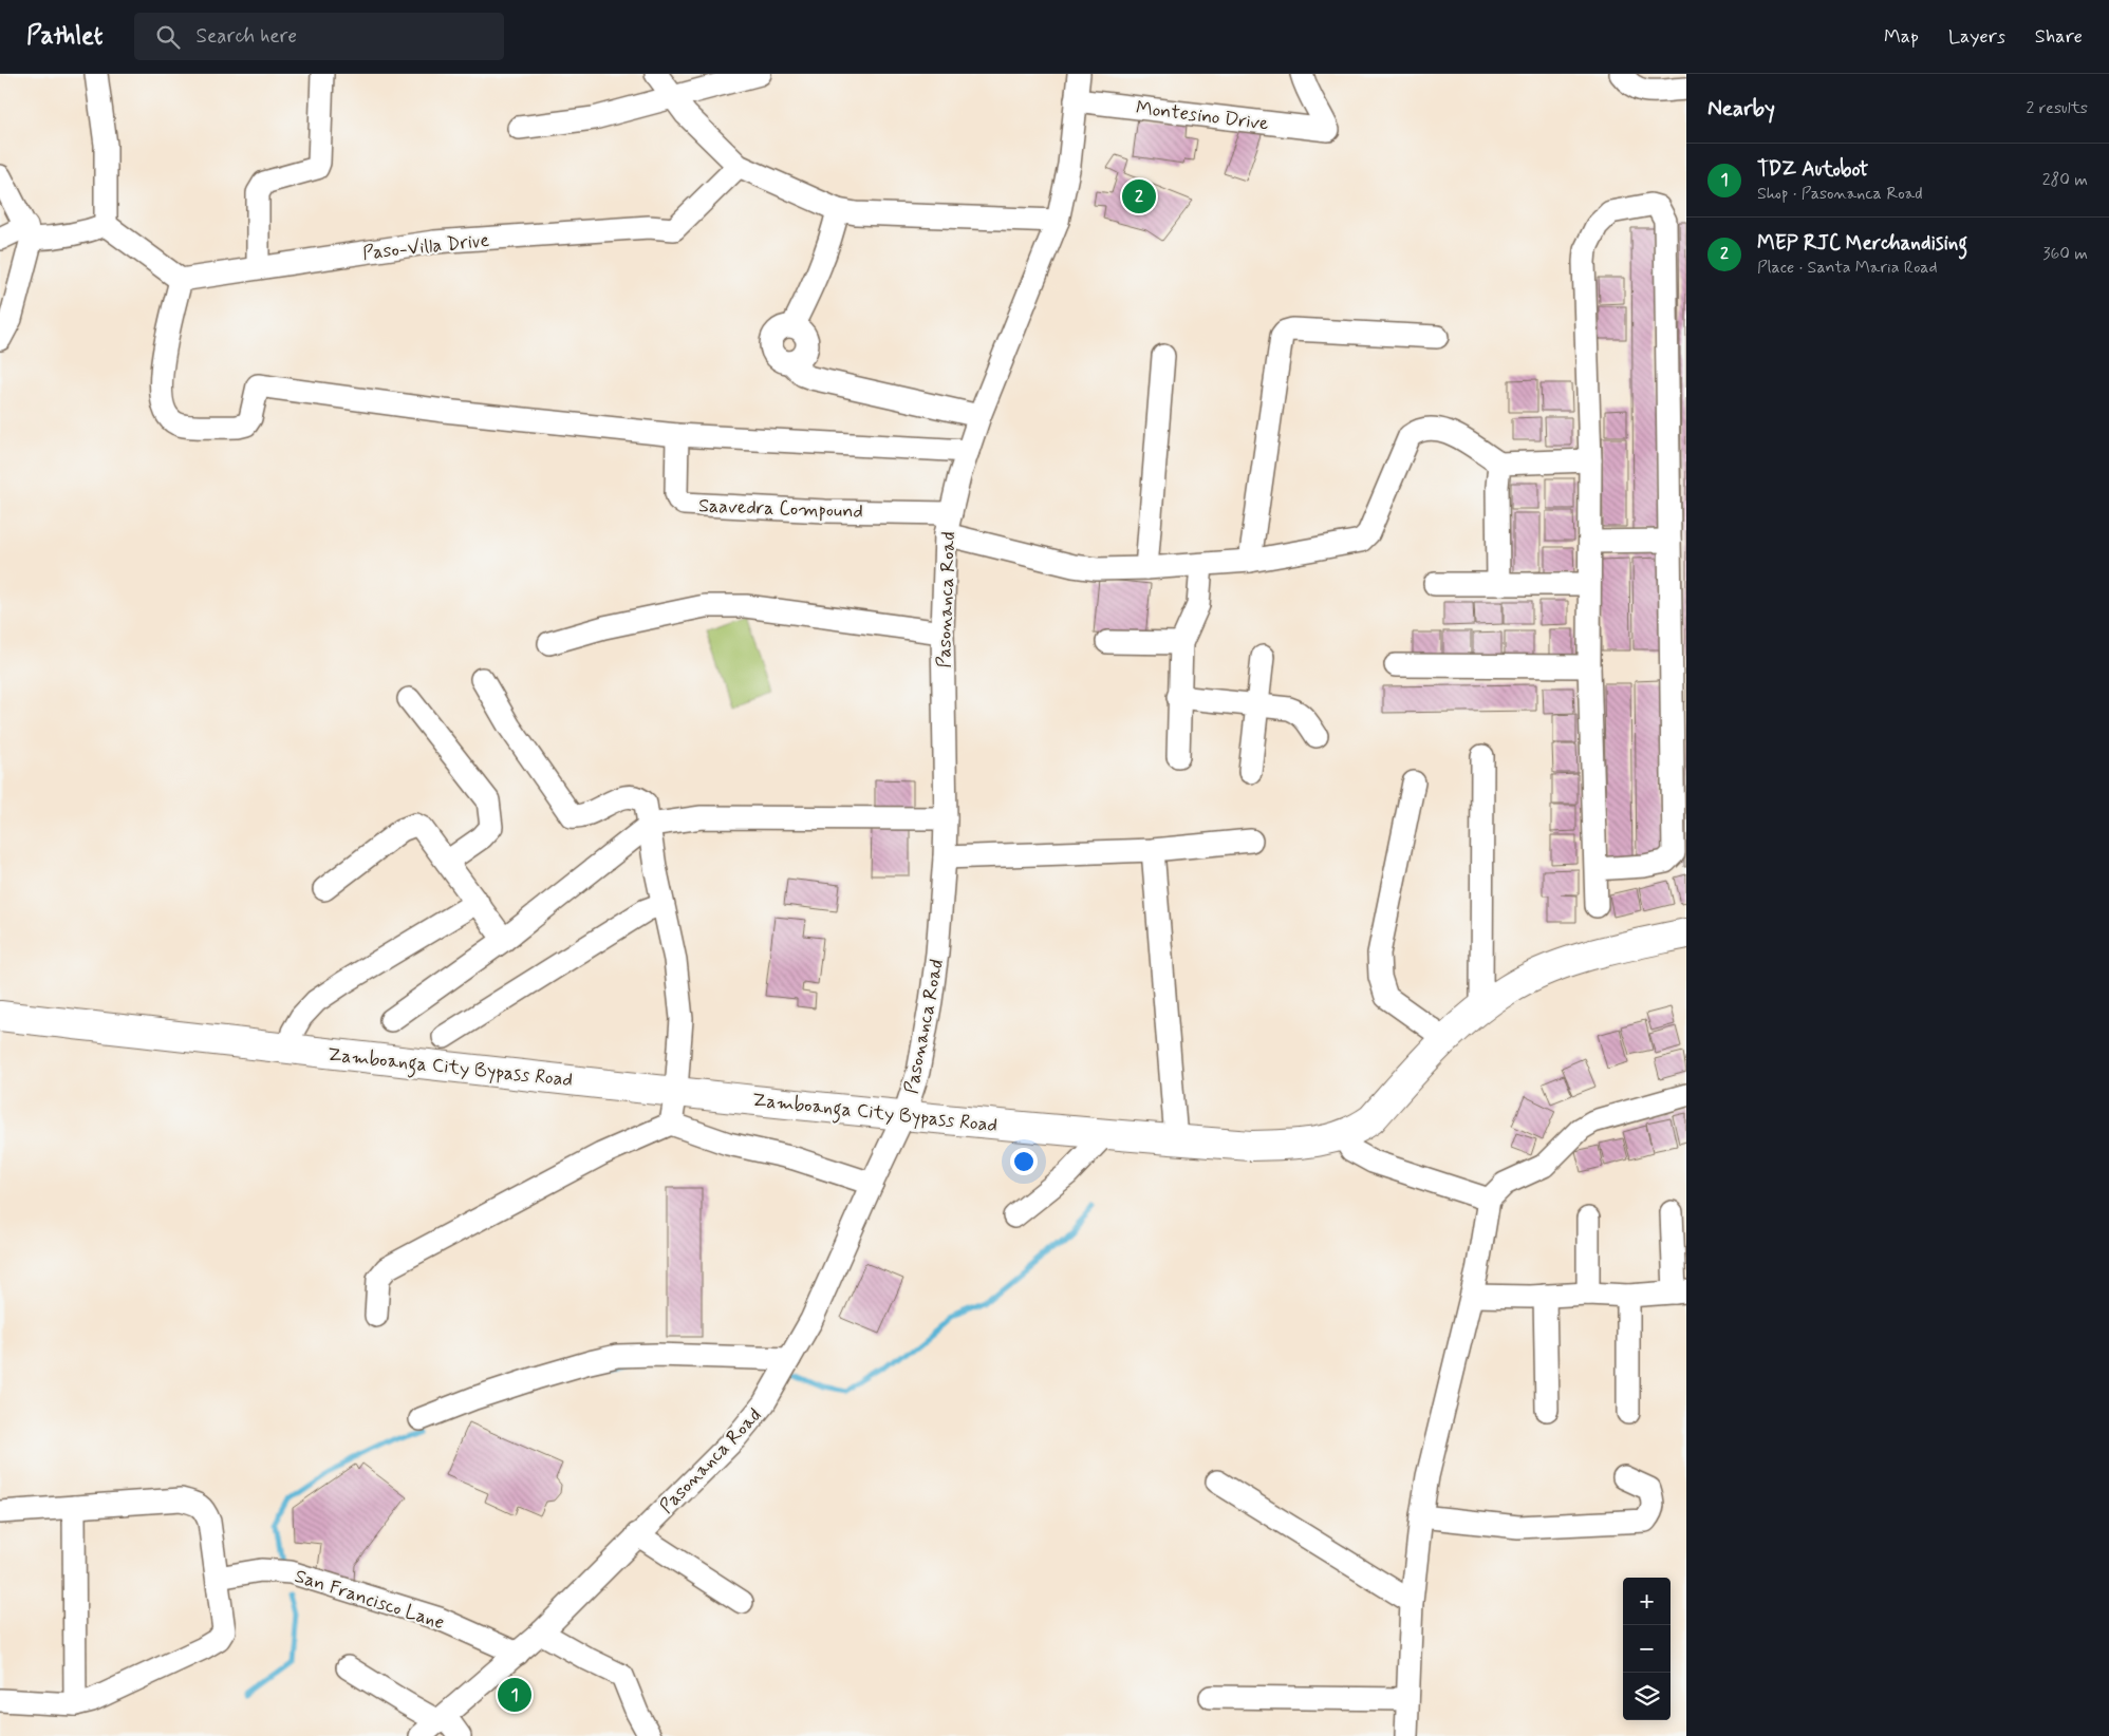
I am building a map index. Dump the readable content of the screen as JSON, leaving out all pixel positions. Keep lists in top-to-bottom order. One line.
{"streets":{"main road":["Zamboanga City Bypass Road"],"street":["Montesino Drive","Paso-Villa Drive","Saavedra Compound","Pasonanca Road","San Francisco Lane"]},"crossings":[["Montesino Drive","Pasonanca Road"],["Saavedra Compound","Pasonanca Road"],["Pasonanca Road","Zamboanga City Bypass Road"],["Pasonanca Road","San Francisco Lane"]],"page":{"header":"Pathlet","search":"Search here","nav":["Map","Layers","Share"],"heading":["Nearby","2 results"],"list":[{"mark":"1","name":"TDZ Autobot","note":"Shop · Pasonanca Road","value":"280 m"},{"mark":"2","name":"MEP RJC Merchandising","note":"Place · Santa Maria Road","value":"360 m"}],"pins":["2","1"],"map_buttons":["+","−"]}}
